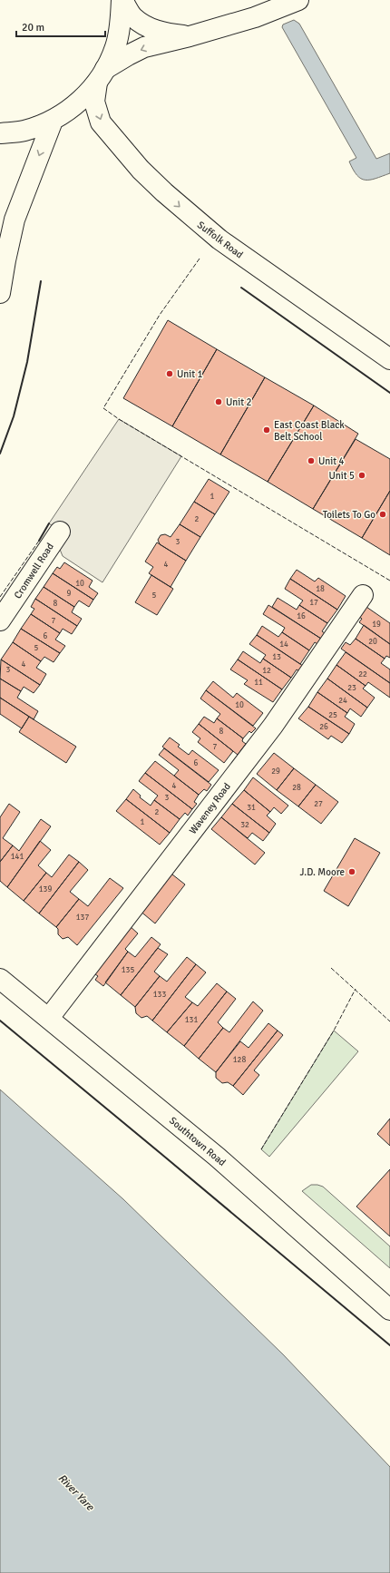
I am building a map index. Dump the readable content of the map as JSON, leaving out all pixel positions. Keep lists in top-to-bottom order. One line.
{"streets":{"street":["Suffolk Road","Cromwell Road","Waveney Road","Southtown Road"]},"crossings":[["Waveney Road","Southtown Road"]],"one_way":["Suffolk Road"],"water":["River Yare"],"places":["Unit 1","Unit 2","East Coast Black Belt School","Unit 4","Unit 5","Toilets To Go","J.D. Moore"],"house_numbers":["1","2","3","4","10","18","9","5","17","8","16","7","19","6","20","14","5","13","4","3","12","22","11","23","24","10","25","26","8","7","6","29","4","28","3","27","31","2","1","32","141","139","137","135","133","131","128"],"scale_bar":"20 m"}
